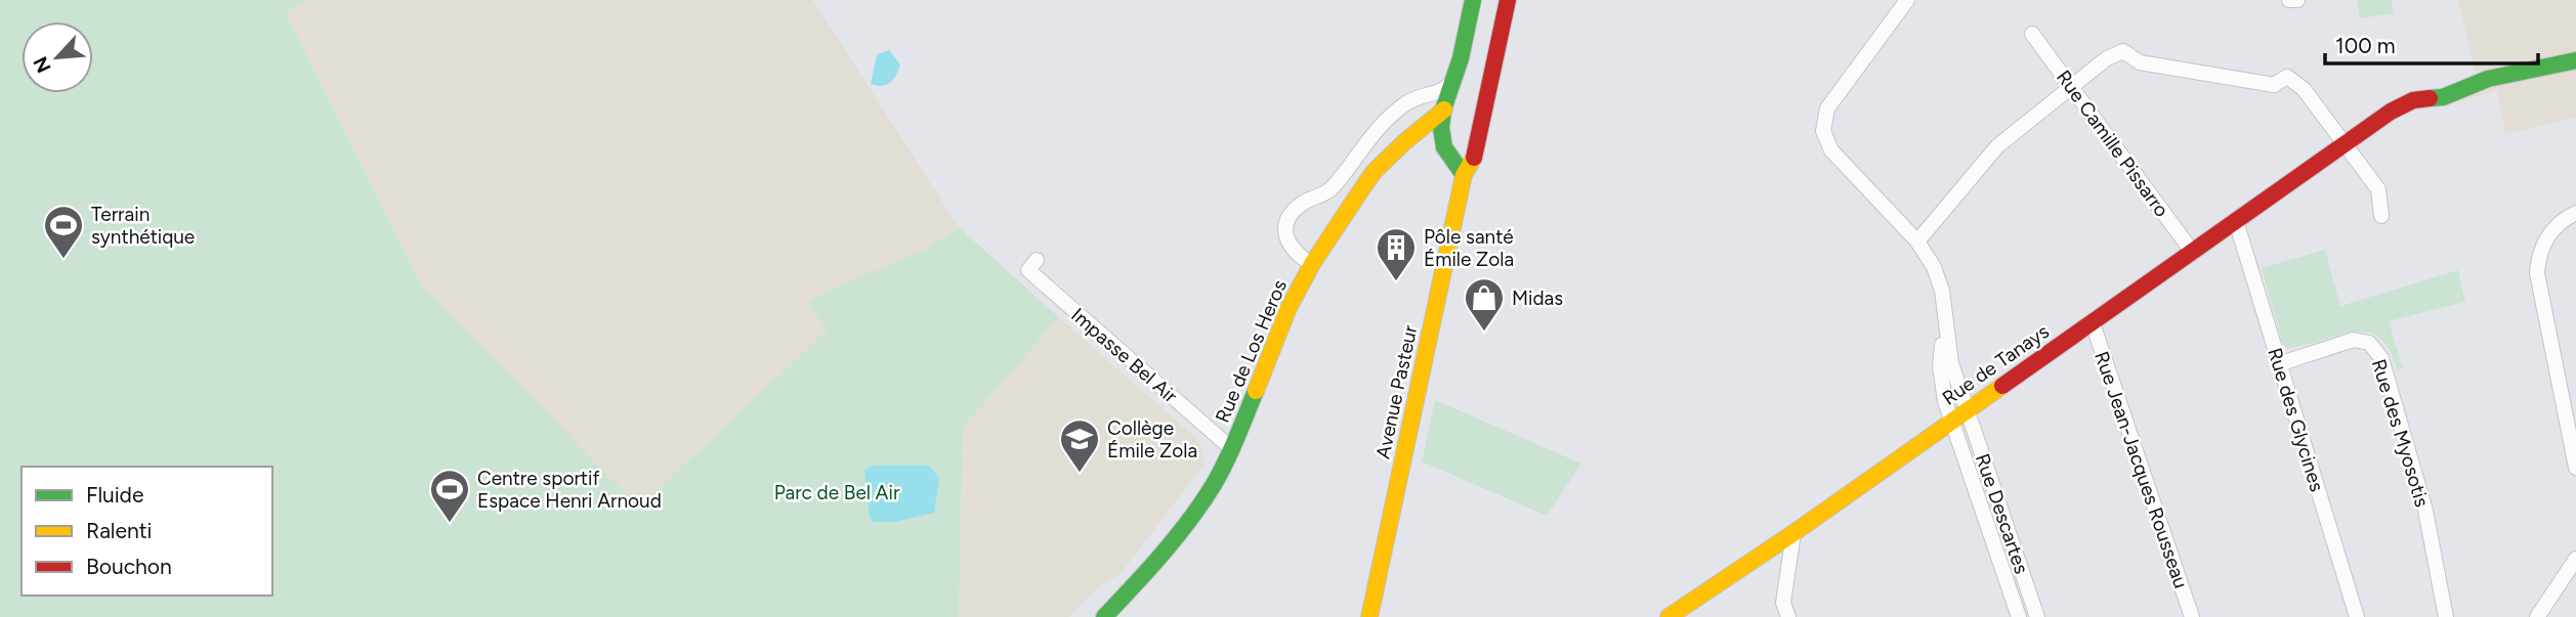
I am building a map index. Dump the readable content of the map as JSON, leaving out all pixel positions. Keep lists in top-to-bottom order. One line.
{"streets":{"street":["Rue Camille Pissarro","Rue de Los Heros","Impasse Bel Air","Rue de Tanays","Avenue Pasteur","Rue des Glycines","Rue des Myosotis","Rue Jean-Jacques Rousseau","Rue Descartes"]},"crossings":[["Rue Camille Pissarro","Rue de Tanays"],["Rue de Los Heros","Impasse Bel Air"],["Rue de Tanays","Rue des Glycines"],["Rue de Tanays","Rue Jean-Jacques Rousseau"],["Rue de Tanays","Rue Descartes"],["Rue des Glycines","Rue des Myosotis"]],"parks":["Parc de Bel Air"],"places":{"sports":["Terrain synthétique","Centre sportif Espace Henri Arnoud"],"building":["Pôle santé Émile Zola"],"shop":["Midas"],"school or university":["Collège Émile Zola"]},"legend":["Fluide","Ralenti","Bouchon"],"scale_bar":"100 m","north":"bottom left"}
